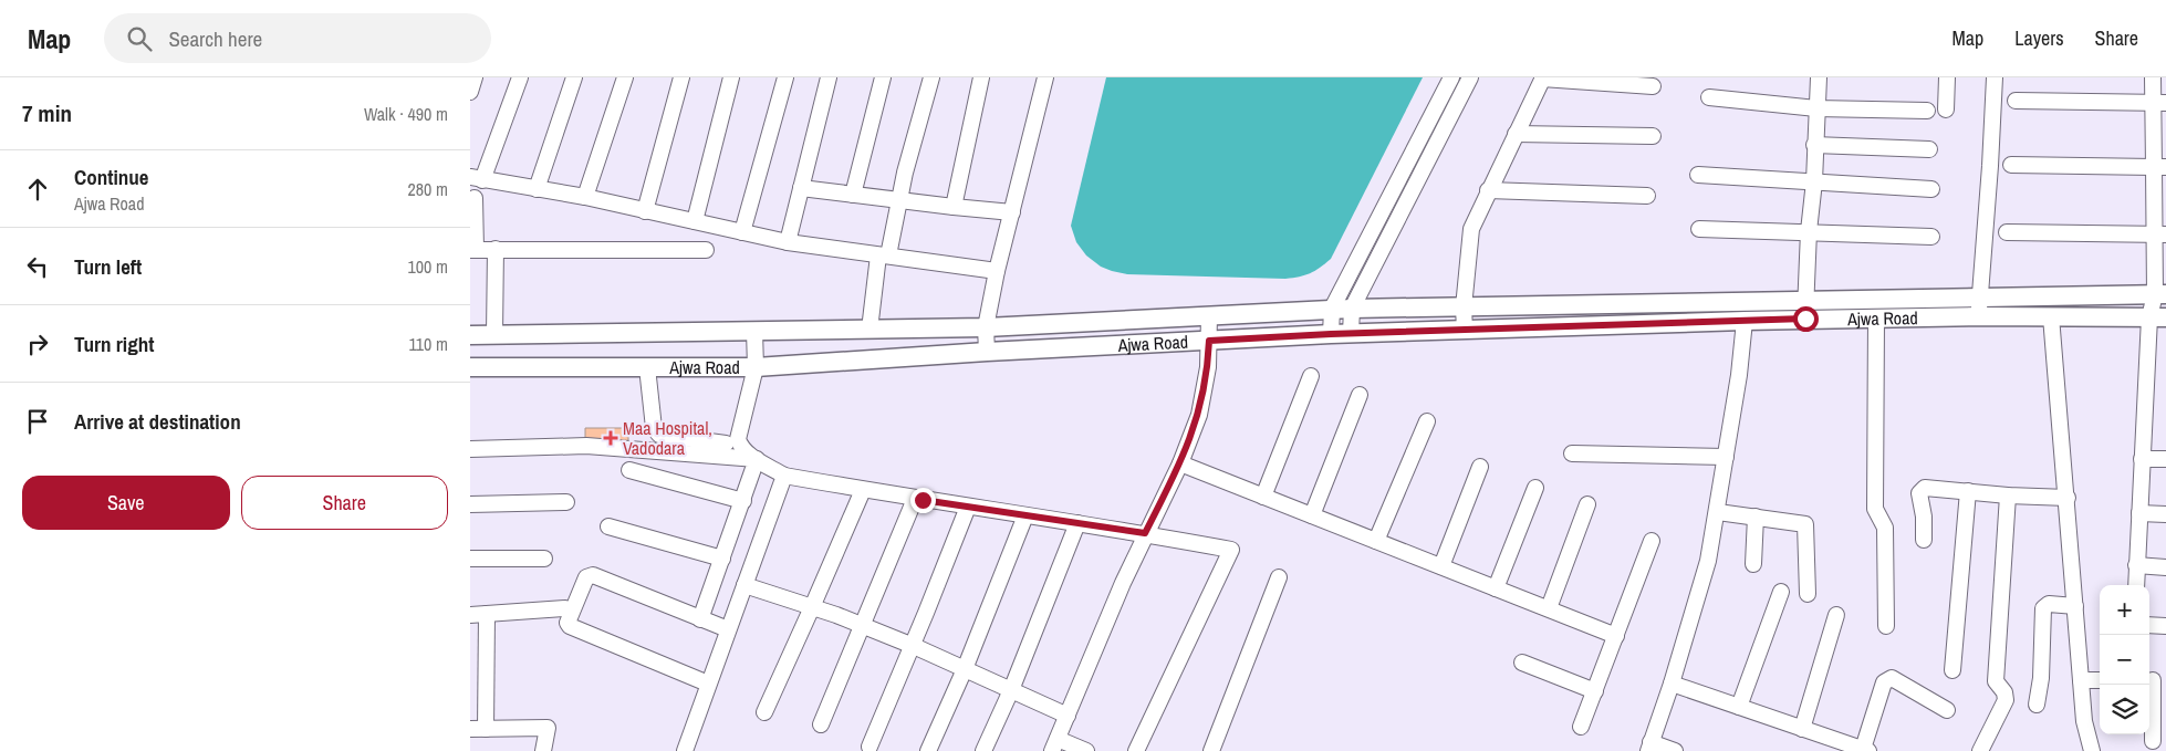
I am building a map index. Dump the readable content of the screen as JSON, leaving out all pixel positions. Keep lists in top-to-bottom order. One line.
{"streets":{"main road":["Ajwa Road"]},"places":{"health":["Maa Hospital, Vadodara"]},"page":{"header":"Map","search":"Search here","nav":["Map","Layers","Share"],"heading":["7 min","Walk · 490 m"],"list":[["Continue","Ajwa Road","280 m"],["Turn left","100 m"],["Turn right","110 m"],"Arrive at destination"],"buttons":["Save","Share"],"map_buttons":["+","−"]}}
